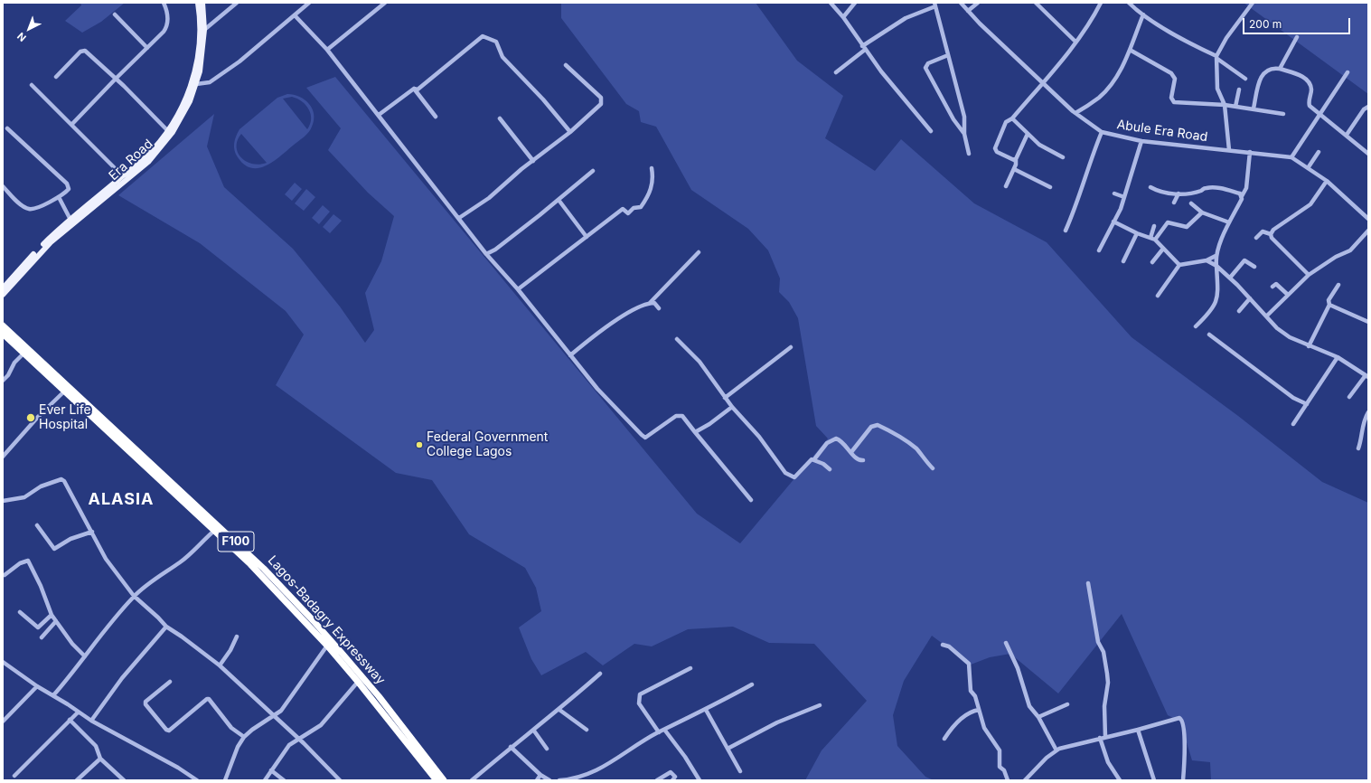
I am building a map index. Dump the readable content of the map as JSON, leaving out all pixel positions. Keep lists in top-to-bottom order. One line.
{"streets":{"highway":["F100","Lagos-Badagry Expressway"],"main road":["Era Road"],"street":["Abule Era Road"]},"districts":["ALASIA"],"places":["Ever Life Hospital","Federal Government College Lagos"],"scale_bar":"200 m","north":"bottom left"}
